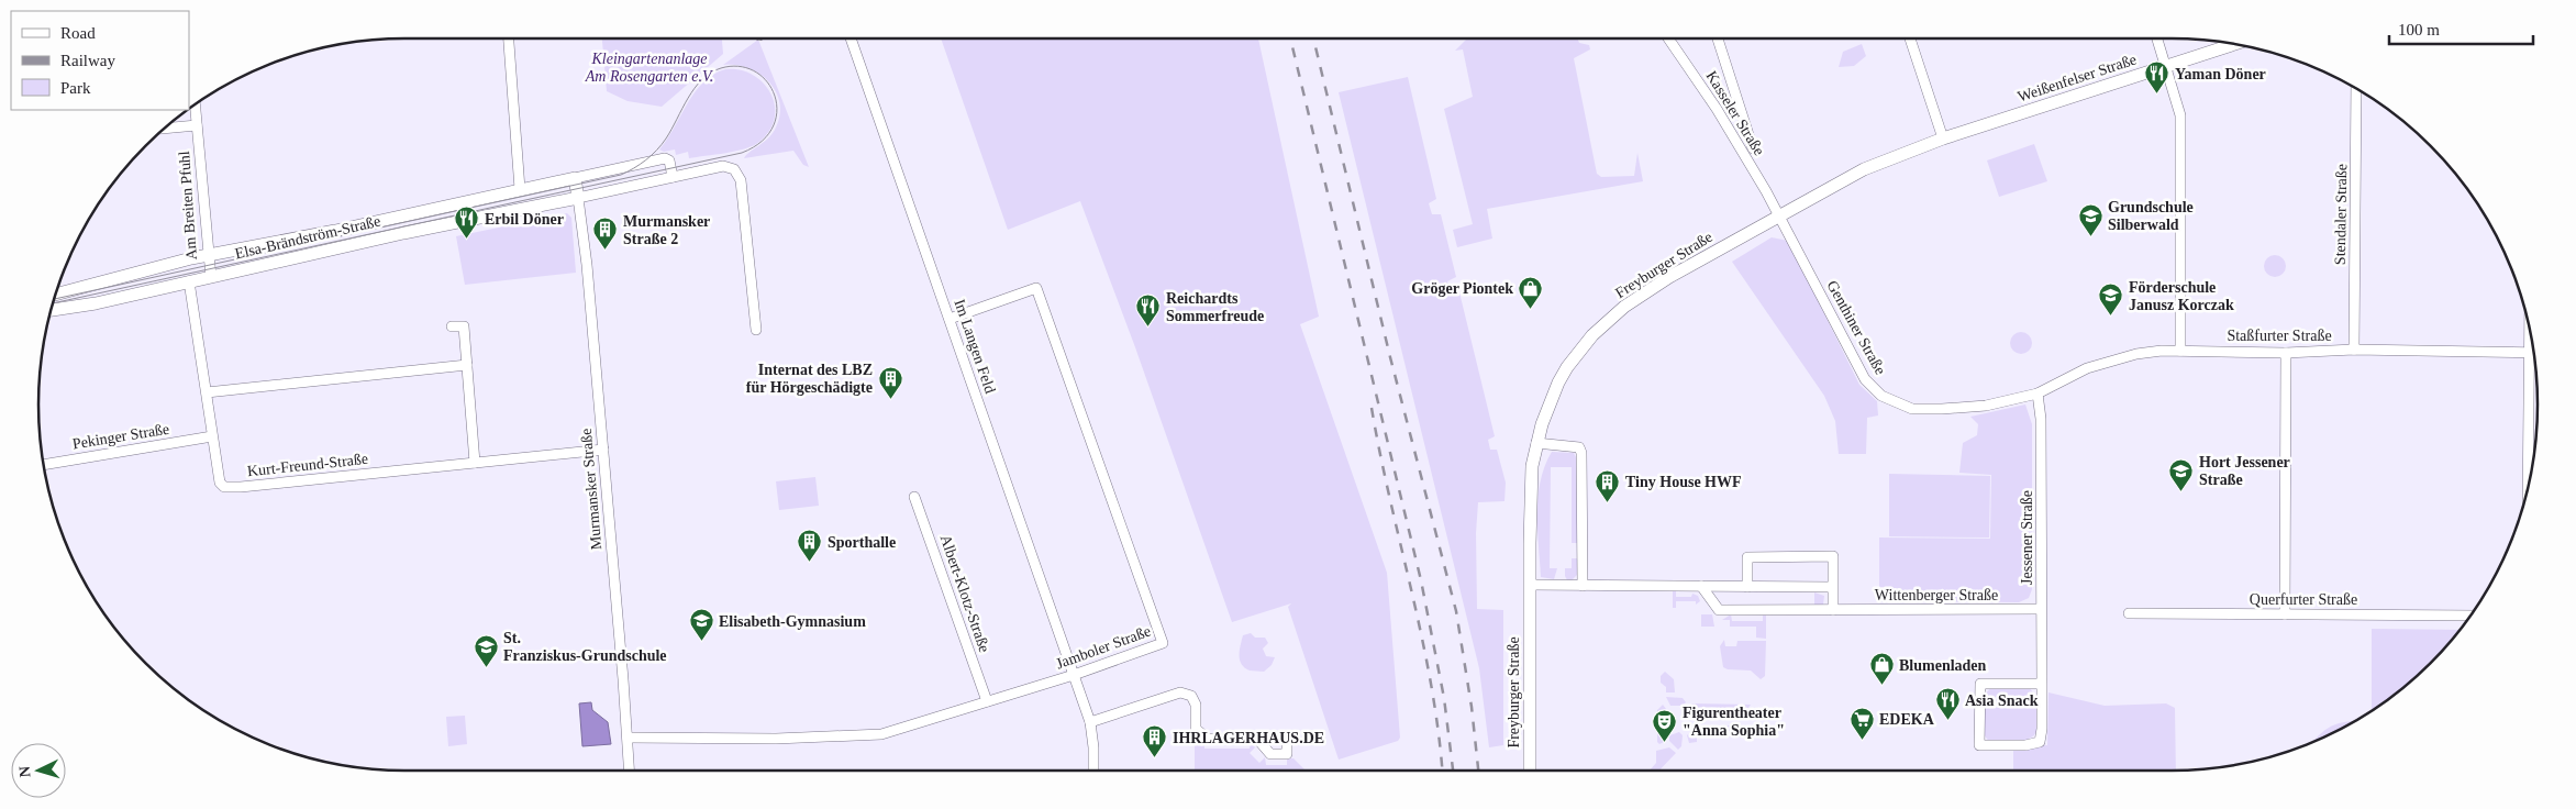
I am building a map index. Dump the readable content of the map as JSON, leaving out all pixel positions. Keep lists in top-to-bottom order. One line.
{"streets":{"street":["Weißenfelser Straße","Kasseler Straße","Am Breiten Pfuhl","Stendaler Straße","Elsa-Brändström-Straße","Freyburger Straße","Genthiner Straße","Staßfurter Straße","Im Langen Feld","Pekinger Straße","Kurt-Freund-Straße","Murmansker Straße","Jessener Straße","Albert-Klotz-Straße","Wittenberger Straße","Querfurter Straße","Jamboler Straße"]},"crossings":[["Weißenfelser Straße","Kasseler Straße"],["Weißenfelser Straße","Freyburger Straße"],["Weißenfelser Straße","Genthiner Straße"],["Kasseler Straße","Freyburger Straße"],["Kasseler Straße","Genthiner Straße"],["Am Breiten Pfuhl","Elsa-Brändström-Straße"],["Stendaler Straße","Staßfurter Straße"],["Elsa-Brändström-Straße","Kurt-Freund-Straße"],["Elsa-Brändström-Straße","Murmansker Straße"],["Freyburger Straße","Genthiner Straße"],["Genthiner Straße","Staßfurter Straße"],["Genthiner Straße","Jessener Straße"],["Staßfurter Straße","Jessener Straße"],["Im Langen Feld","Jamboler Straße"],["Pekinger Straße","Kurt-Freund-Straße"],["Kurt-Freund-Straße","Murmansker Straße"],["Murmansker Straße","Jamboler Straße"],["Jessener Straße","Wittenberger Straße"],["Albert-Klotz-Straße","Jamboler Straße"]],"parks":["Kleingartenanlage Am Rosengarten e.V."],"places":{"restaurant":["Yaman Döner","Erbil Döner","Reichardts Sommerfreude","Asia Snack"],"school or university":["Grundschule Silberwald","Förderschule Janusz Korczak","Hort Jessener Straße","Elisabeth-Gymnasium","St. Franziskus-Grundschule"],"building":["Murmansker Straße 2","Internat des LBZ für Hörgeschädigte","Tiny House HWF","Sporthalle","IHRLAGERHAUS.DE"],"shop":["Gröger Piontek","Blumenladen"],"supermarket":["EDEKA"],"theatre":["Figurentheater \"Anna Sophia\""]},"legend":["Road","Railway","Park"],"scale_bar":"100 m","north":"left"}
